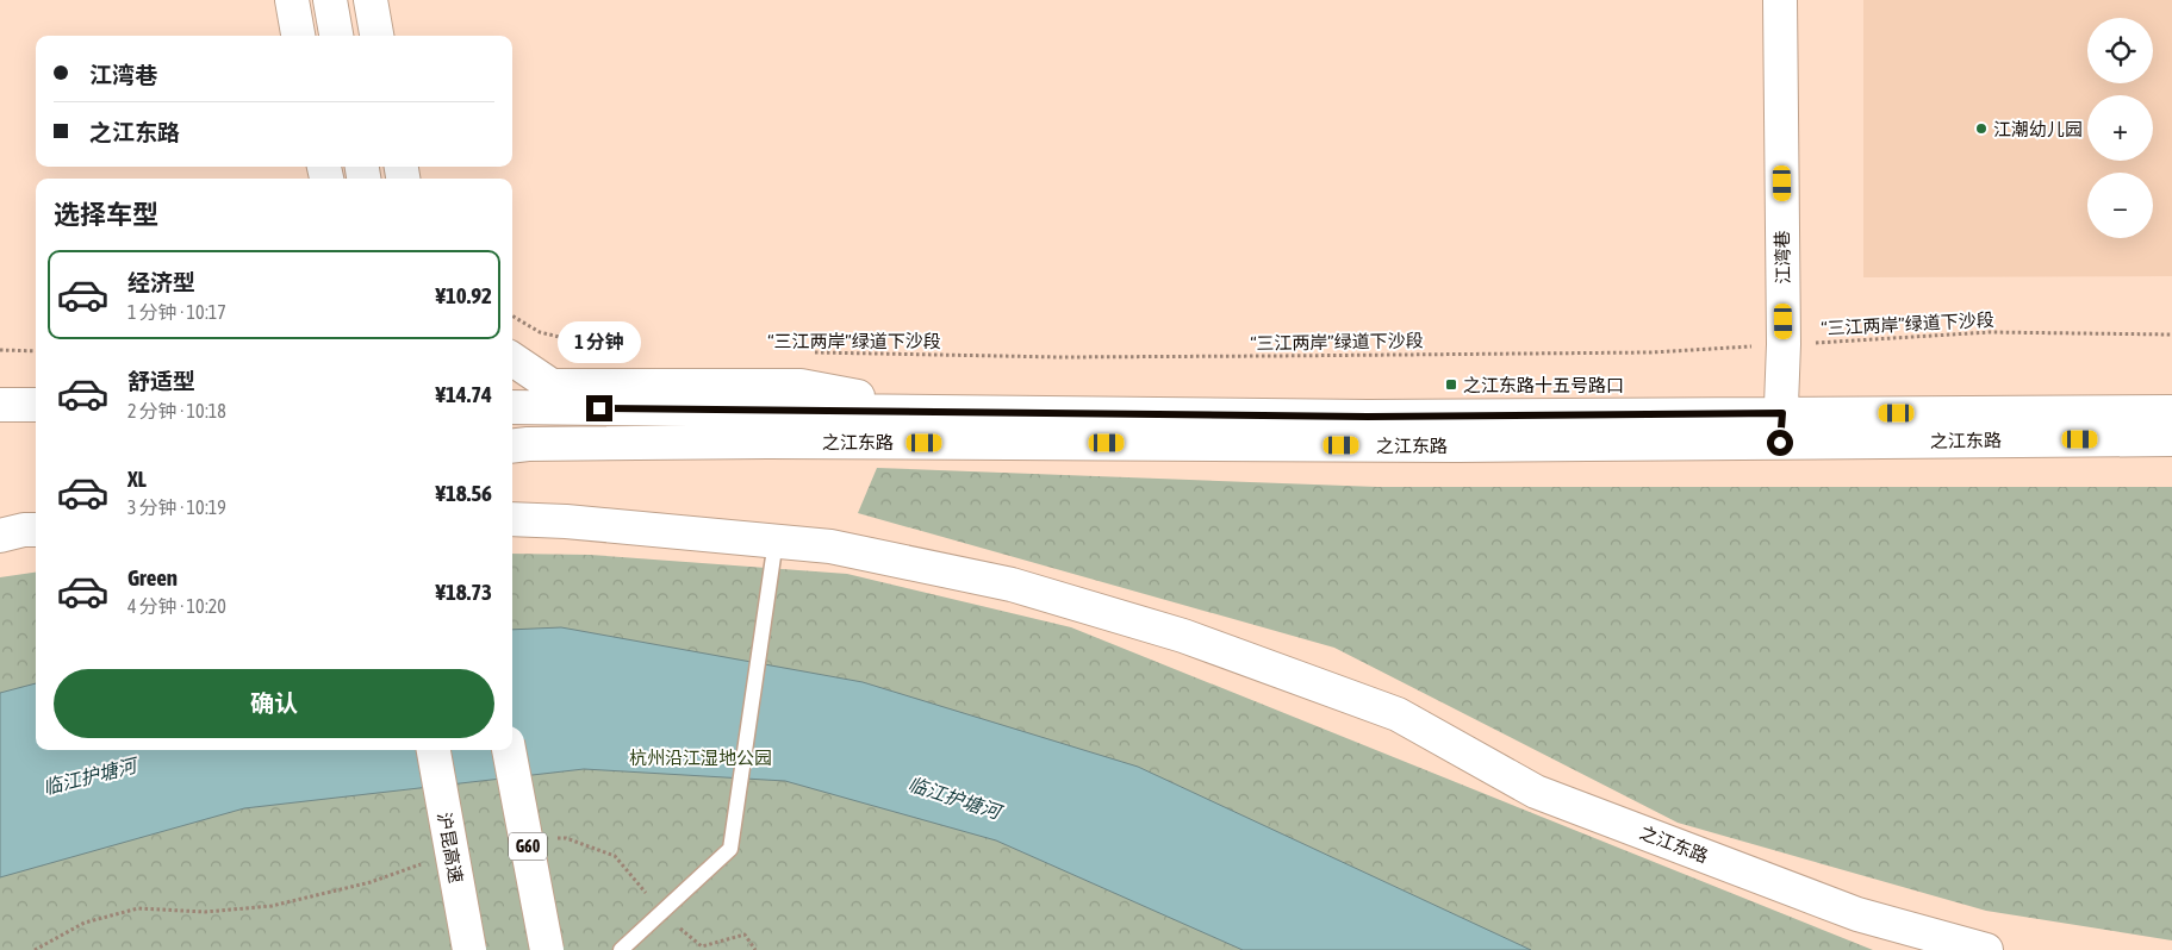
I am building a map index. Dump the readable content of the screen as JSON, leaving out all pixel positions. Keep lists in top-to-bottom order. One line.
{"streets":{"main road":["江湾巷","之江东路","G60","沪昆高速"],"path":["“三江两岸”绿道下沙段"]},"crossings":[["江湾巷","“三江两岸”绿道下沙段"],["江湾巷","之江东路"]],"water":["临江护塘河"],"parks":["杭州沿江湿地公园"],"places":{"other":["江潮幼儿园"],"transit":["之江东路十五号路口"]},"page":{"map_buttons":["+","−"],"banner":["江湾巷","之江东路"],"heading":"选择车型","list":[{"name":"经济型","note":"1 分钟 · 10:17","value":"¥10.92"},{"name":"舒适型","note":"2 分钟 · 10:18","value":"¥14.74"},{"name":"XL","note":"3 分钟 · 10:19","value":"¥18.56"},{"name":"Green","note":"4 分钟 · 10:20","value":"¥18.73"}],"bubble":"1 分钟","buttons":"确认"}}
